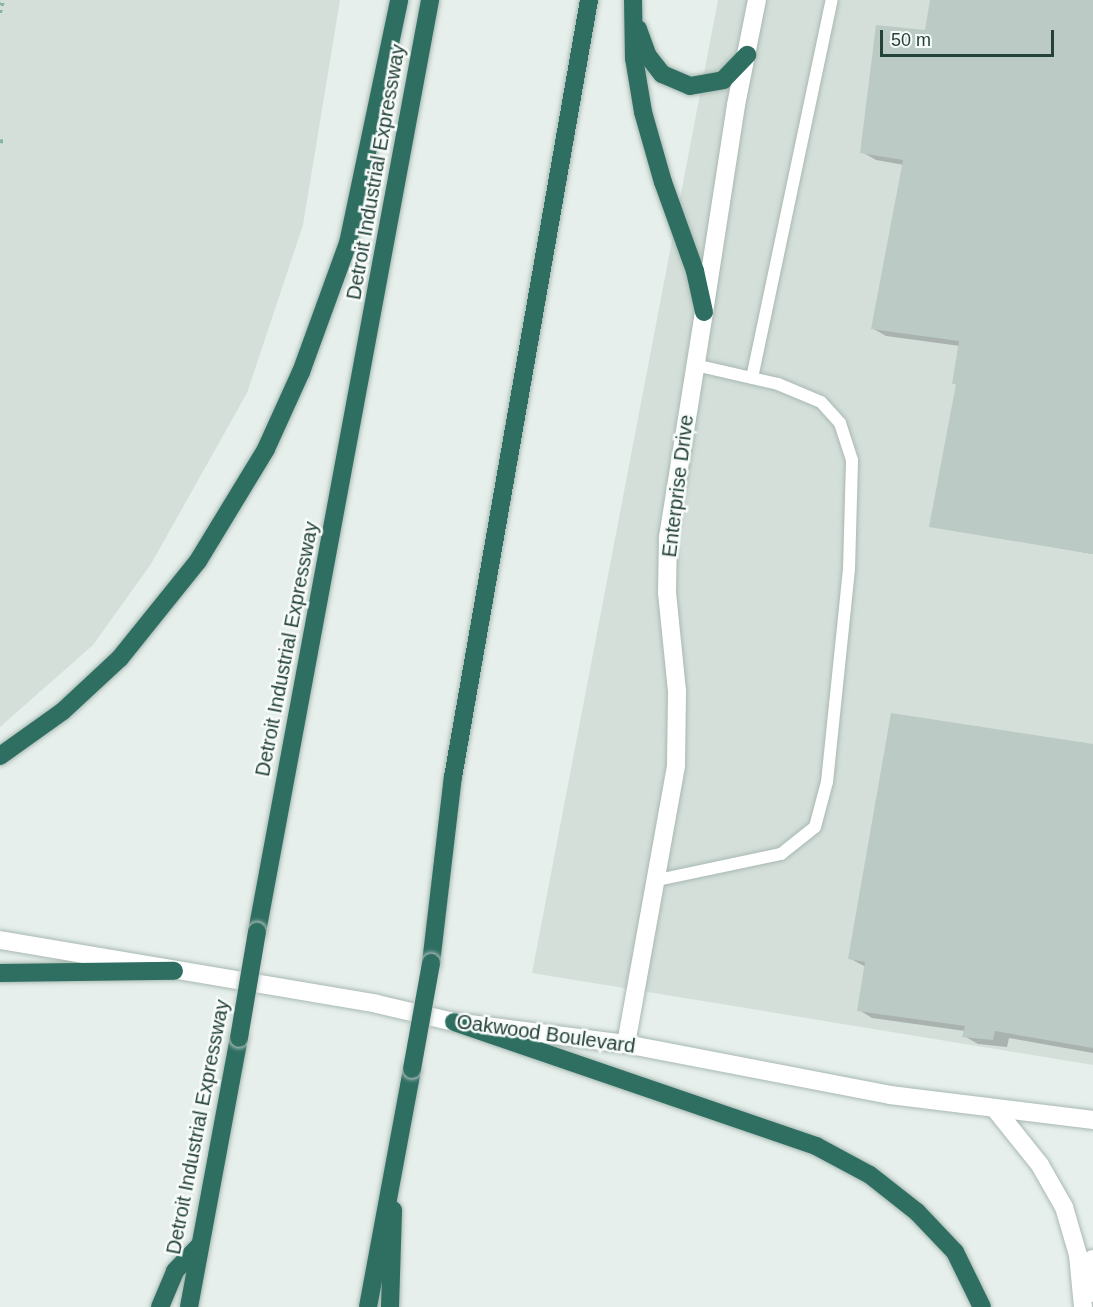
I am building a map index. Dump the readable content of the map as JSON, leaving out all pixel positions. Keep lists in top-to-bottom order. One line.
{"streets":{"highway":["Detroit Industrial Expressway"],"main road":["Enterprise Drive","Oakwood Boulevard"]},"crossings":[["Enterprise Drive","Oakwood Boulevard"]],"scale_bar":"50 m"}
